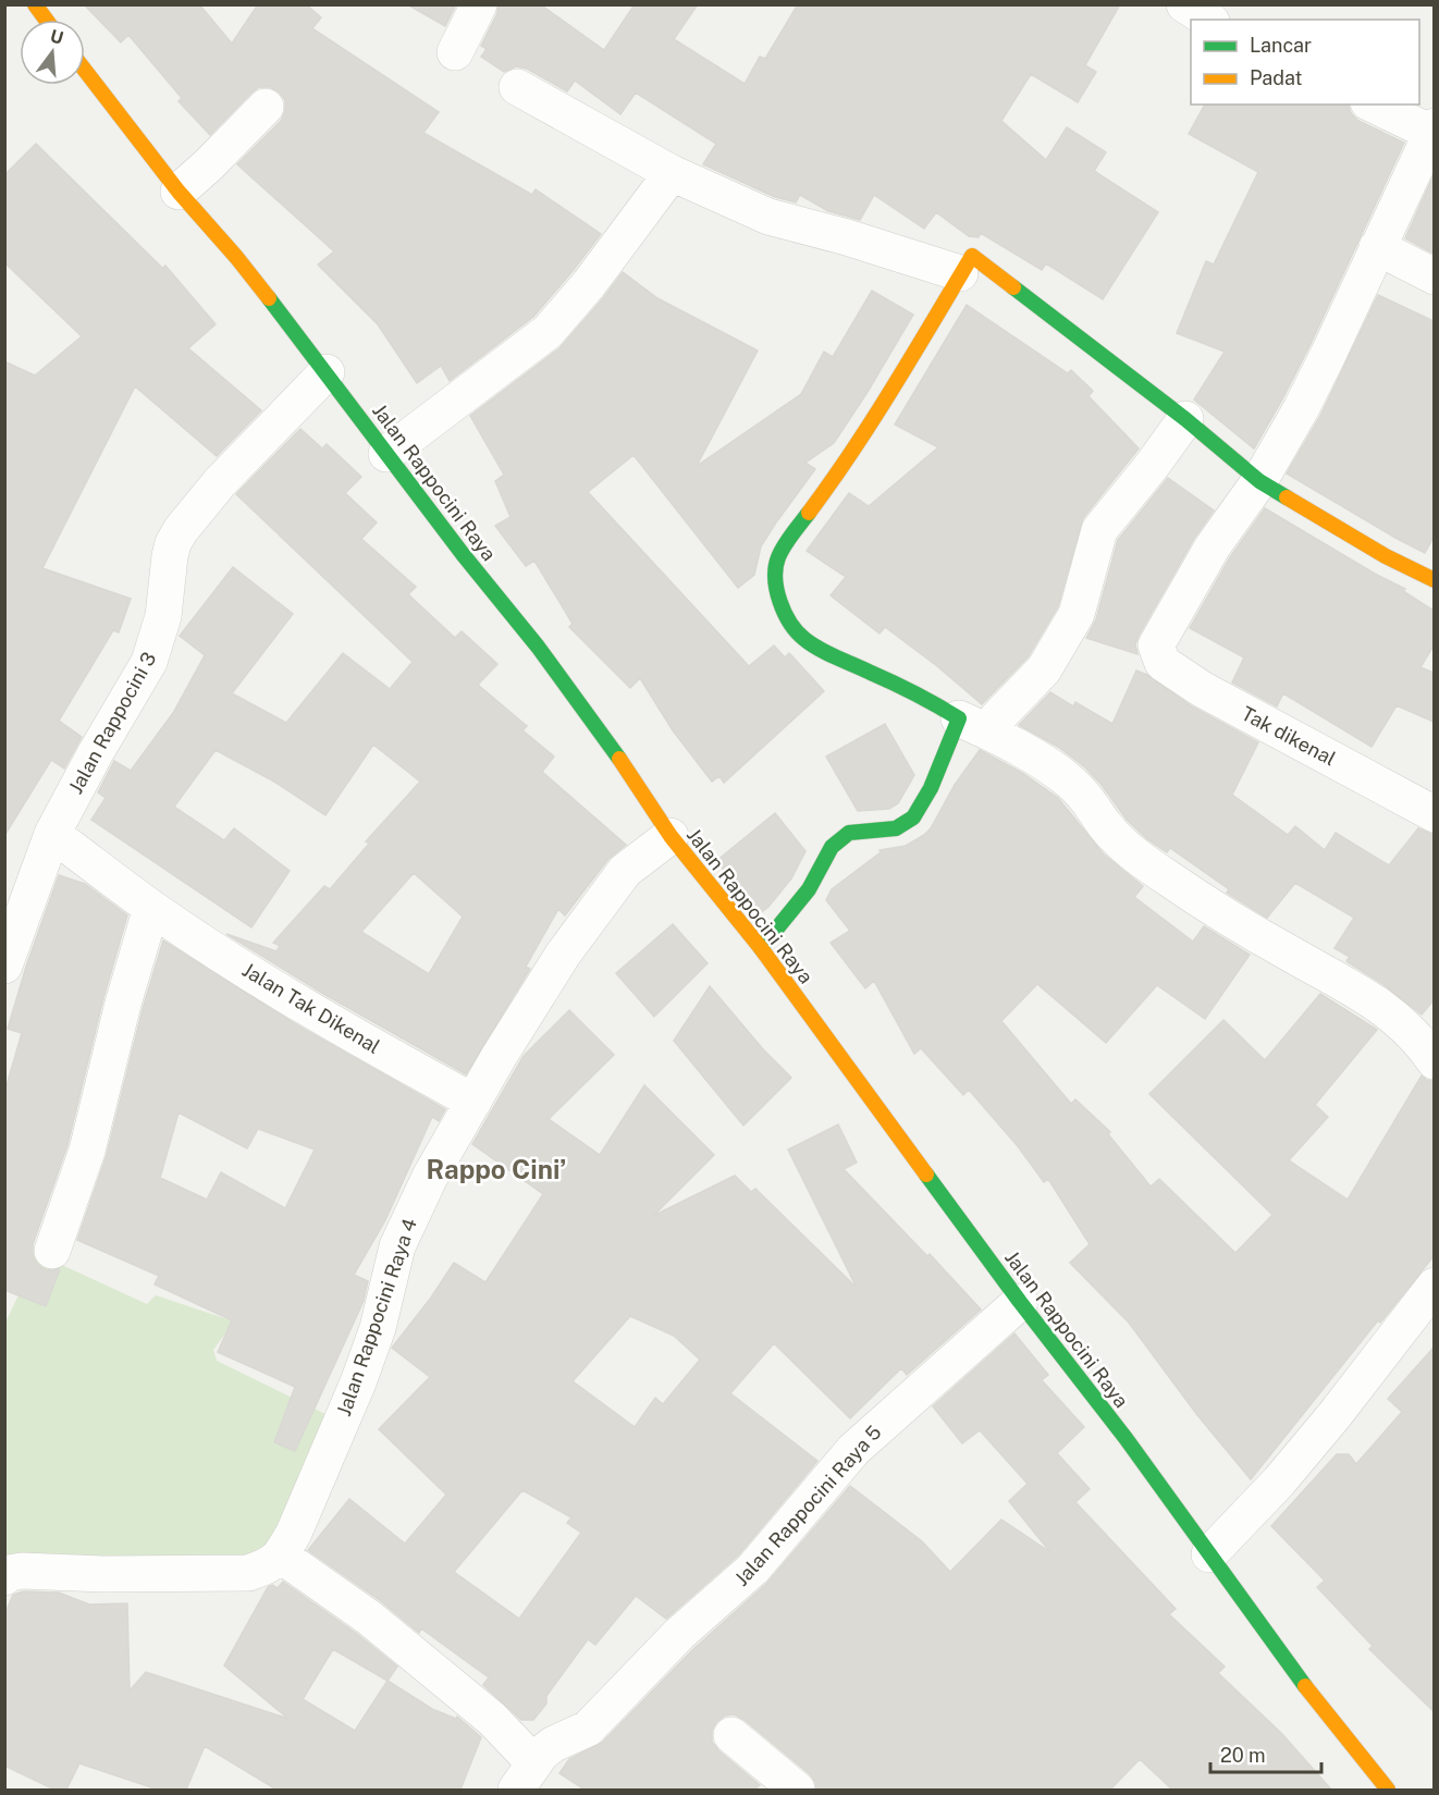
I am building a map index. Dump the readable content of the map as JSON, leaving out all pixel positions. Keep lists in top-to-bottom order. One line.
{"streets":{"main road":["Jalan Rappocini Raya"],"street":["Jalan Rappocini 3","Tak dikenal","Jalan Tak Dikenal","Jalan Rappocini Raya 4","Jalan Rappocini Raya 5"]},"crossings":[["Jalan Rappocini Raya","Jalan Rappocini 3"],["Jalan Rappocini Raya","Jalan Rappocini Raya 4"],["Jalan Rappocini Raya","Jalan Rappocini Raya 5"],["Jalan Rappocini 3","Jalan Tak Dikenal"],["Jalan Tak Dikenal","Jalan Rappocini Raya 4"]],"districts":["Rappo Ciniʼ"],"legend":["Lancar","Padat"],"scale_bar":"20 m","north":"top"}
